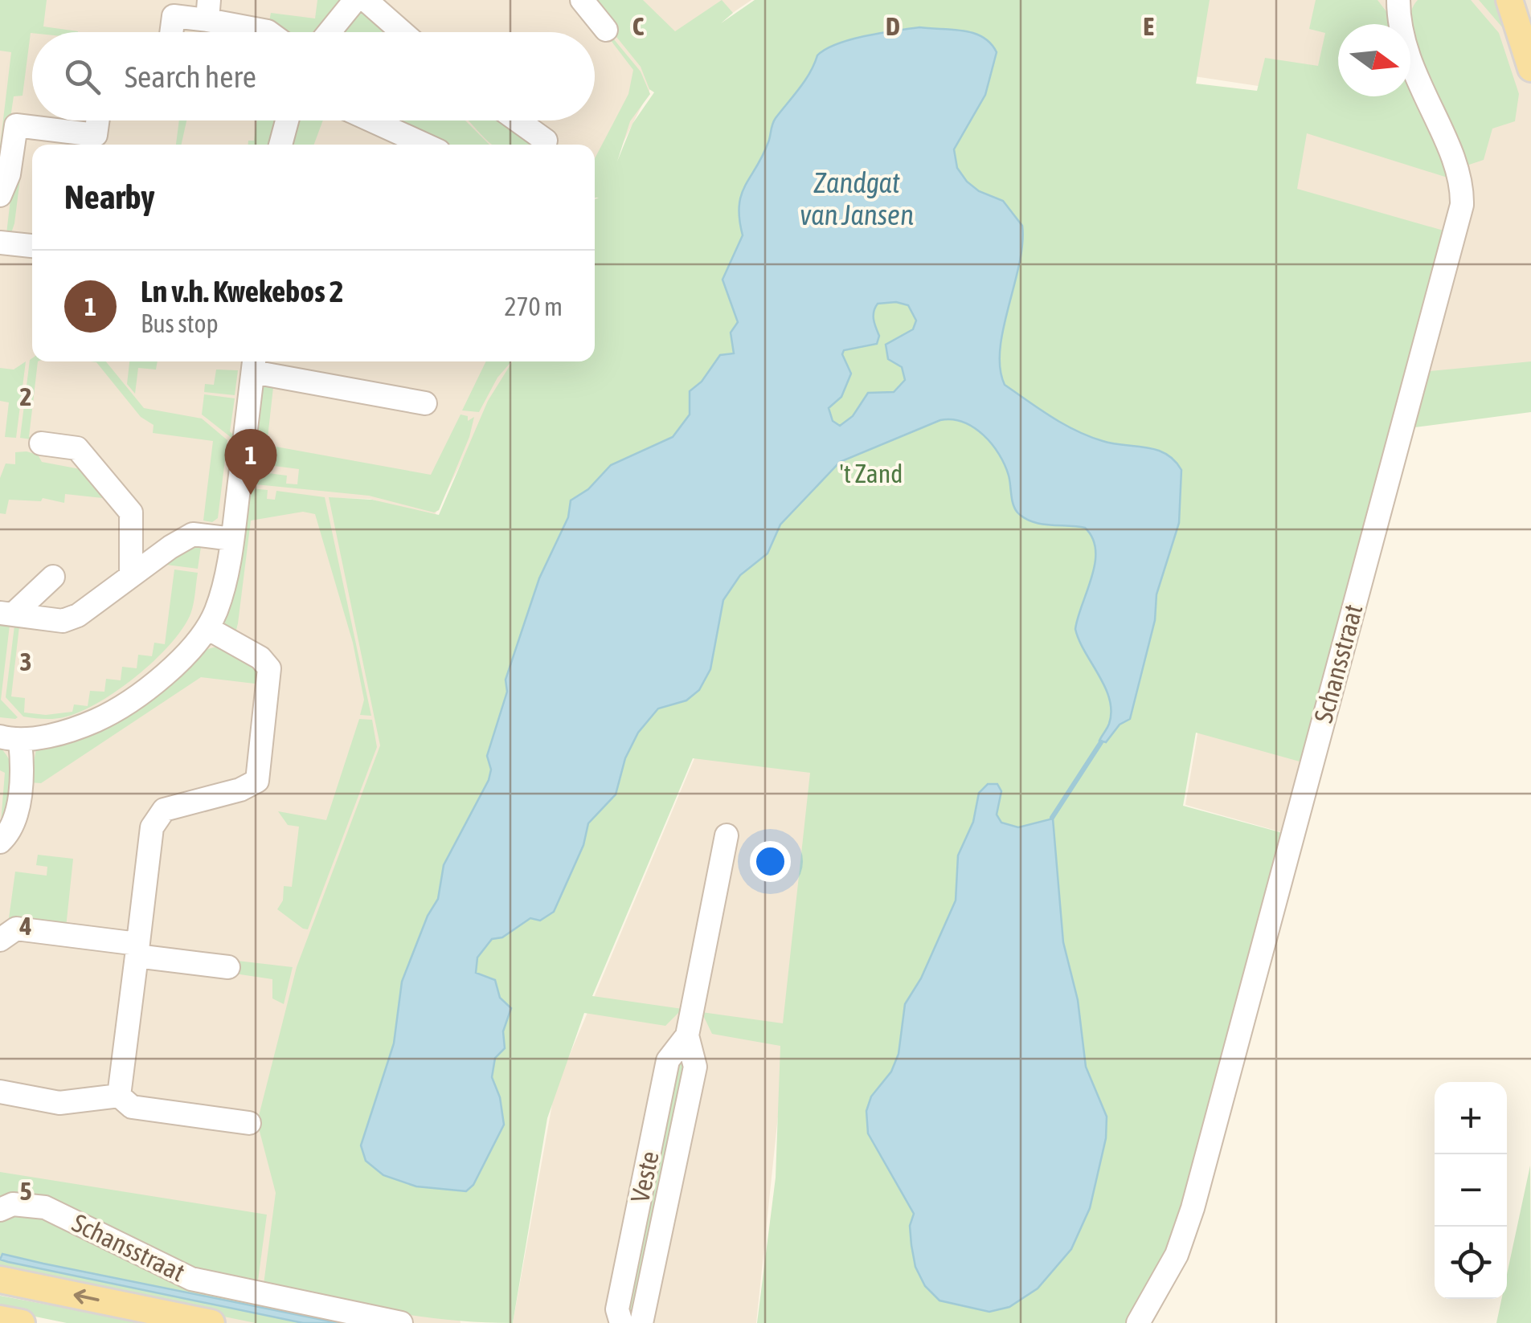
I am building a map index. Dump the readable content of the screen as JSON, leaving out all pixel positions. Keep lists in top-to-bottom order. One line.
{"streets":{"street":["Schansstraat","Veste"]},"water":["Zandgat van Jansen"],"parks":["'t Zand"],"north":"right","page":{"search":"Search here","heading":"Nearby","list":[{"mark":"1","name":"Ln v.h. Kwekebos 2","note":"Bus stop","value":"270 m"}],"pins":"1","map_buttons":["+","−"]},"grid":{"columns":["C","D","E"],"rows":["2","3","4","5"]}}
